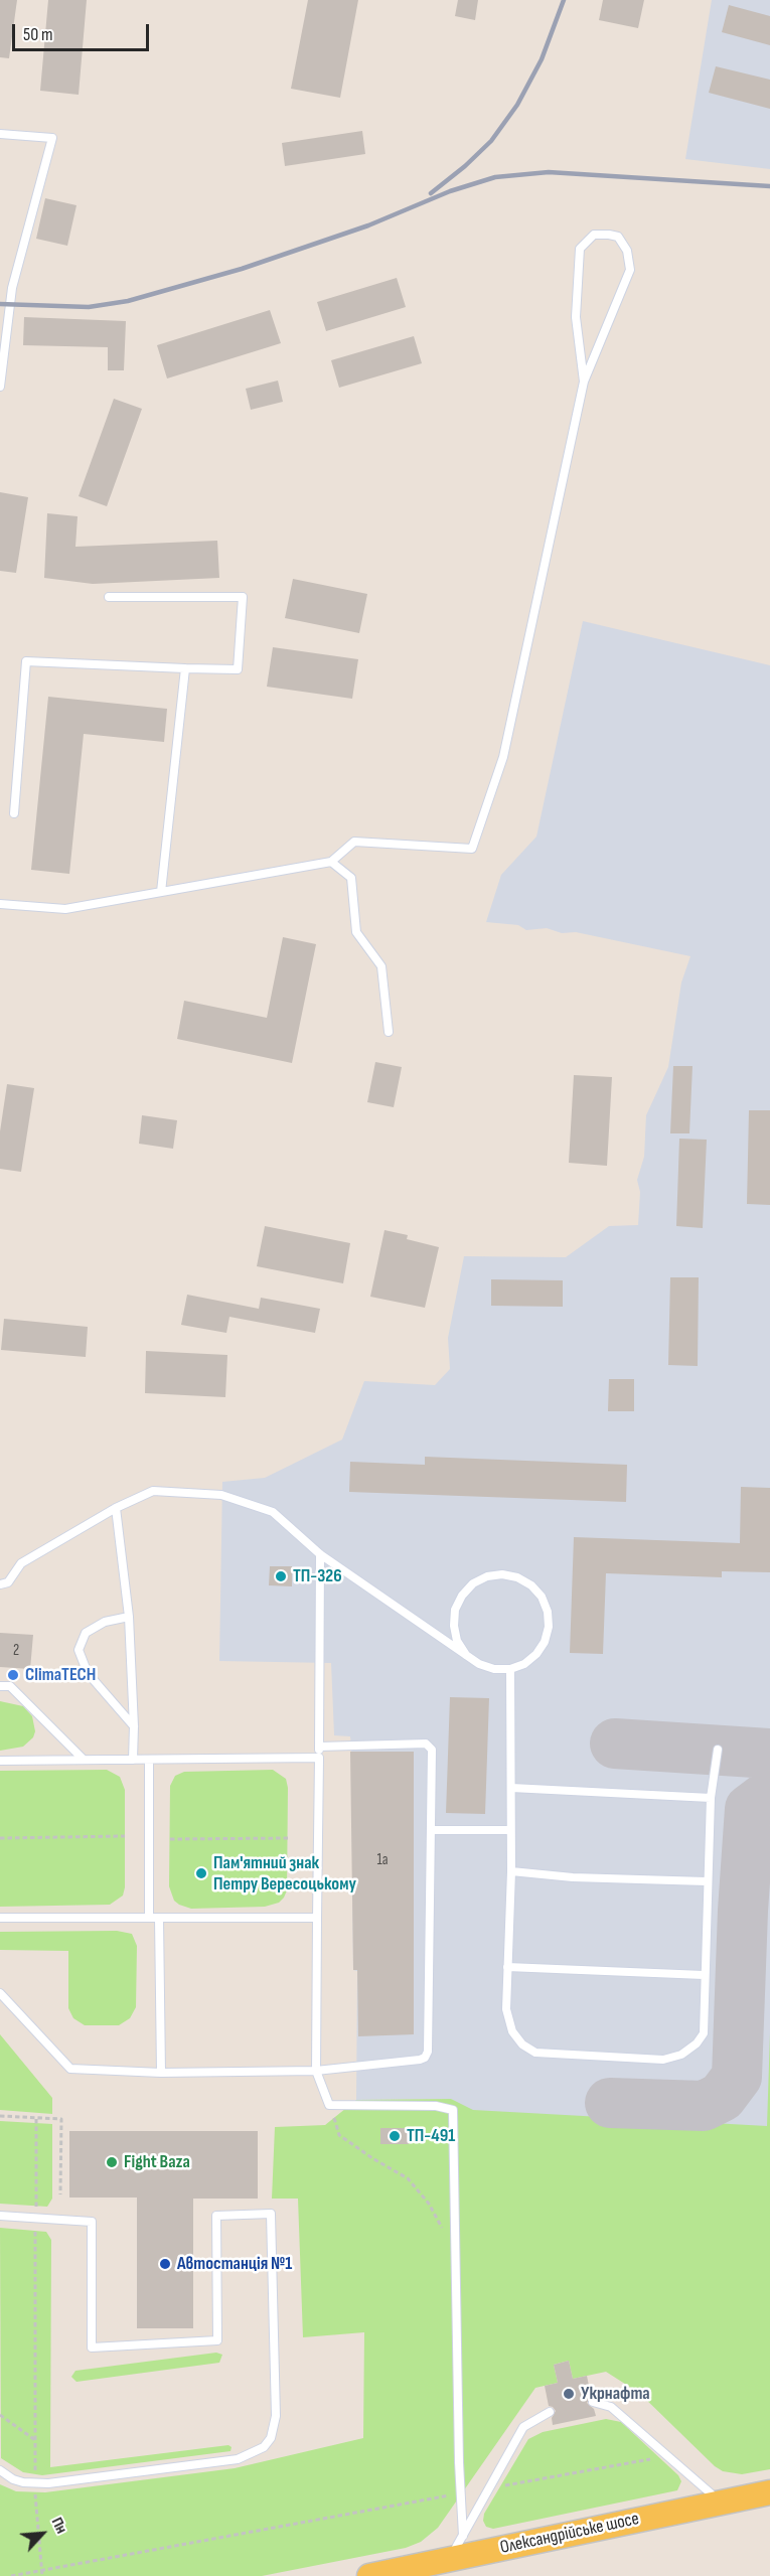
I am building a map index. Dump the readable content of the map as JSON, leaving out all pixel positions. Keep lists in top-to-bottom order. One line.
{"streets":{"main road":["Олександрійське шосе"]},"places":["ТП-326","ClimaTECH","Пам'ятний знак Петру Вересоцькому","ТП-491","Fight Baza","Автостанція №1","Укрнафта"],"house_numbers":["2","1а"],"scale_bar":"50 m","north":"top right"}
